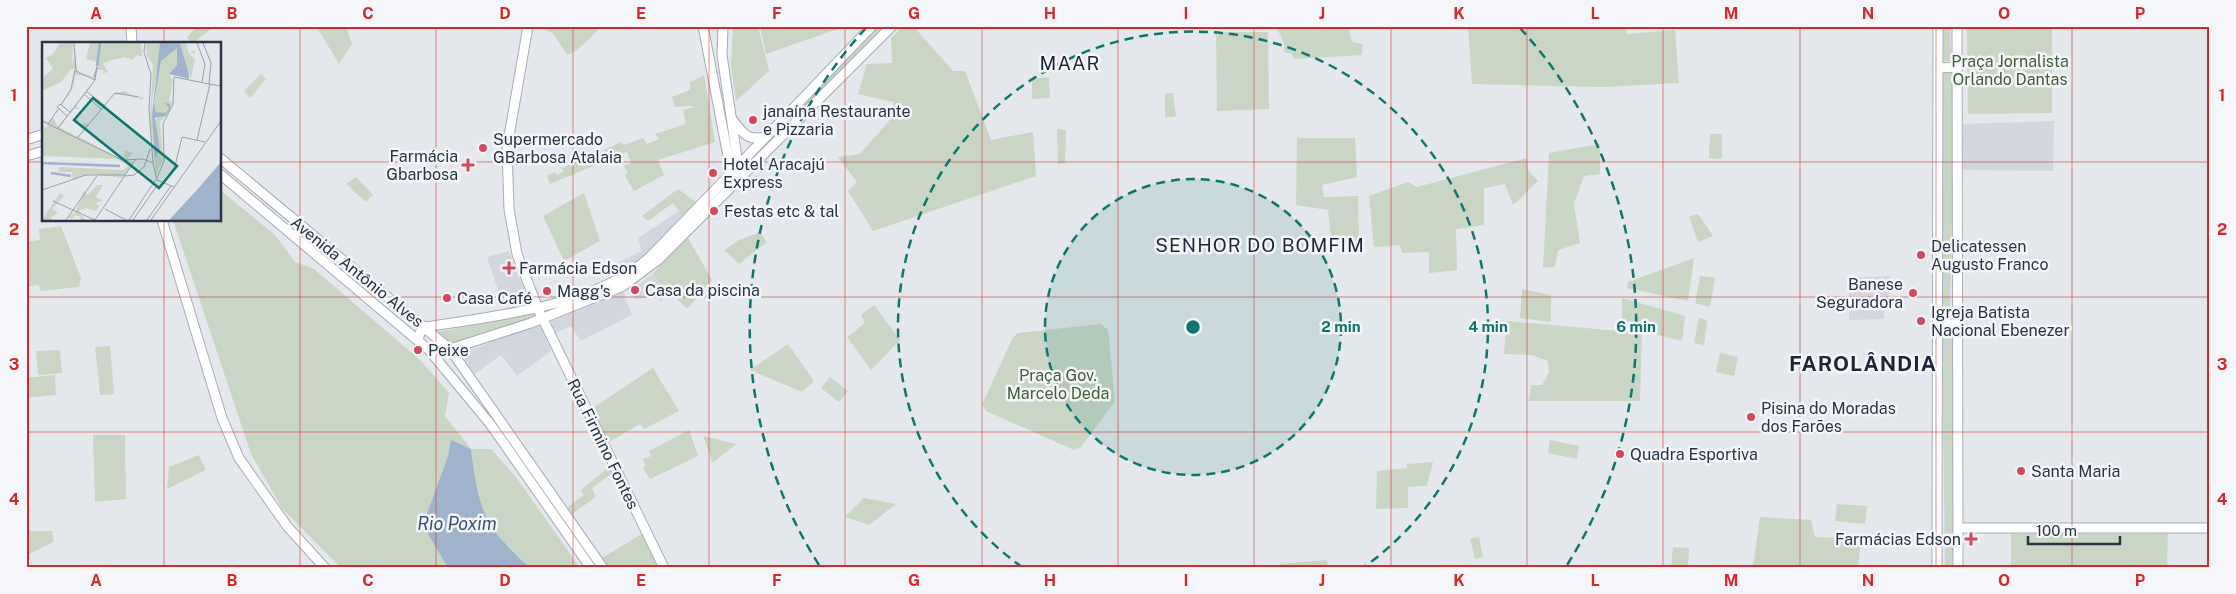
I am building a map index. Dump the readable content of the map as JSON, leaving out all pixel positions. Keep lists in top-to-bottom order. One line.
{"streets":{"main road":["Avenida Antônio Alves","Rua Firmino Fontes"]},"districts":["MAAR","SENHOR DO BOMFIM","FAROLÂNDIA"],"water":["Rio Poxim"],"parks":["Praça Jornalista Orlando Dantas","Praça Gov. Marcelo Deda"],"places":{"other":["janaína Restaurante e Pizzaria","Supermercado GBarbosa Atalaia","Hotel Aracajú Express","Festas etc & tal","Delicatessen Augusto Franco","Casa da piscina","Magg's","Banese Seguradora","Casa Café","Igreja Batista Nacional Ebenezer","Peixe","Pisina do Moradas dos Farões","Quadra Esportiva","Santa Maria"],"health":["Farmácia Gbarbosa","Farmácia Edson","Farmácias Edson"]},"scale_bar":"100 m","grid":{"columns":["A","B","C","D","E","F","G","H","I","J","K","L","M","N","O","P"],"rows":["1","2","3","4"]},"rings":["2 min","4 min","6 min"]}
